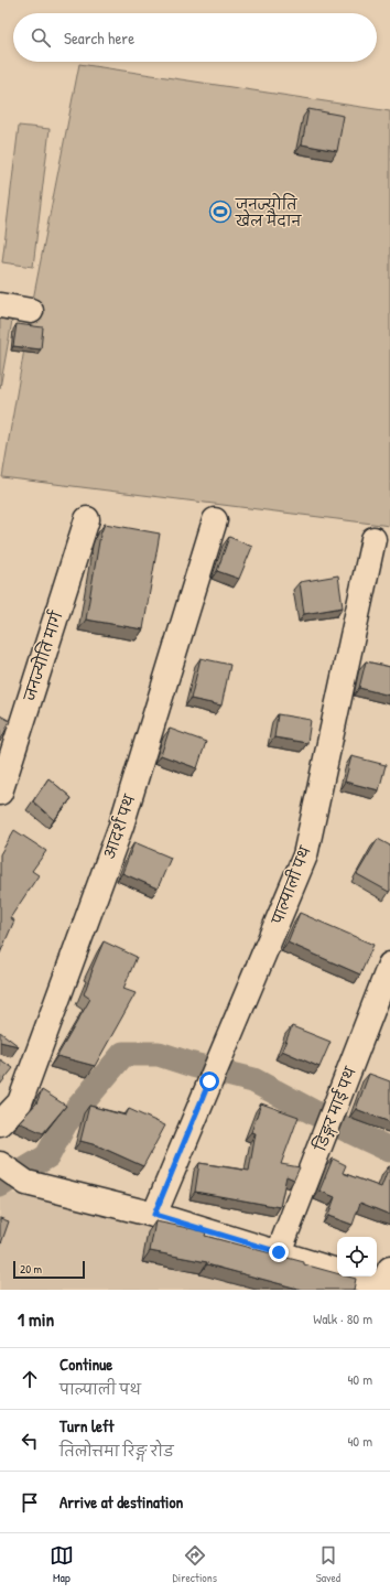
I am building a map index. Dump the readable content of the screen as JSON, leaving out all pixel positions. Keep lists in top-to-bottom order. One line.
{"streets":{"street":["जनज्योति मार्ग","आदर्श पथ","पाल्पाली पथ","डिङ्गर माई पथ"]},"places":{"sports":["जनज्योति खेल मैदान"]},"scale_bar":"20 m","page":{"search":"Search here","scale":"20 m","heading":["1 min","Walk · 80 m"],"list":[["Continue","पाल्पाली पथ","40 m"],["Turn left","तिलोत्तमा रिङ्ग रोड","40 m"],"Arrive at destination"],"nav":["Map","Directions","Saved"]}}
